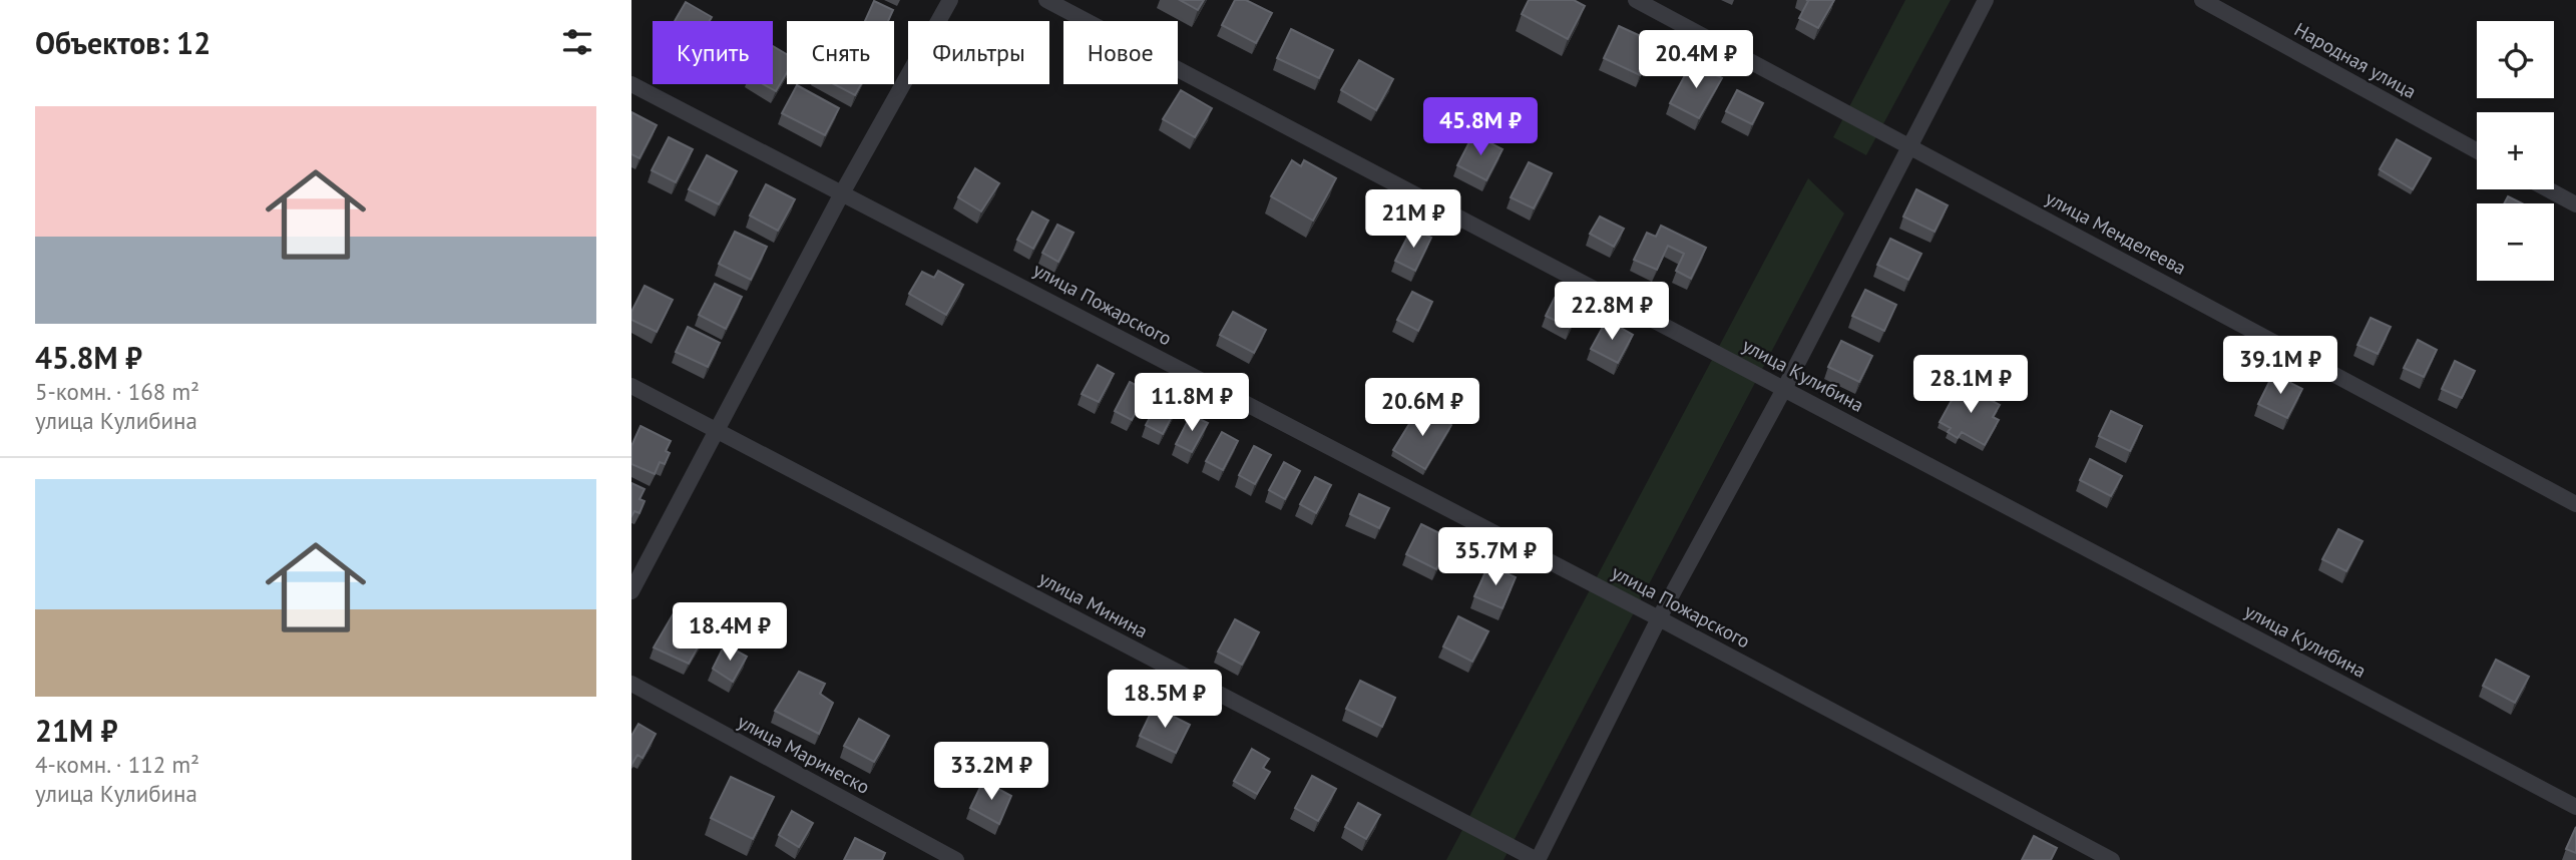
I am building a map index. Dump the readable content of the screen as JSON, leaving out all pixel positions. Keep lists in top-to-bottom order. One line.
{"streets":{"street":["Народная улица","улица Менделеева","улица Пожарского","улица Кулибина","улица Минина","улица Маринеско"]},"page":{"heading":"Объектов: 12","map_buttons":["+","−"],"chip":["Купить","Снять","Фильтры","Новое"],"price":["20.4M ₽","45.8M ₽","21M ₽","22.8M ₽","39.1M ₽","28.1M ₽","11.8M ₽","20.6M ₽","35.7M ₽","18.4M ₽","18.5M ₽","33.2M ₽"],"list":[{"name":"45.8M ₽","note":"5-комн. · 168 m² · улица Кулибина"},{"name":"21M ₽","note":"4-комн. · 112 m² · улица Кулибина"}]}}
